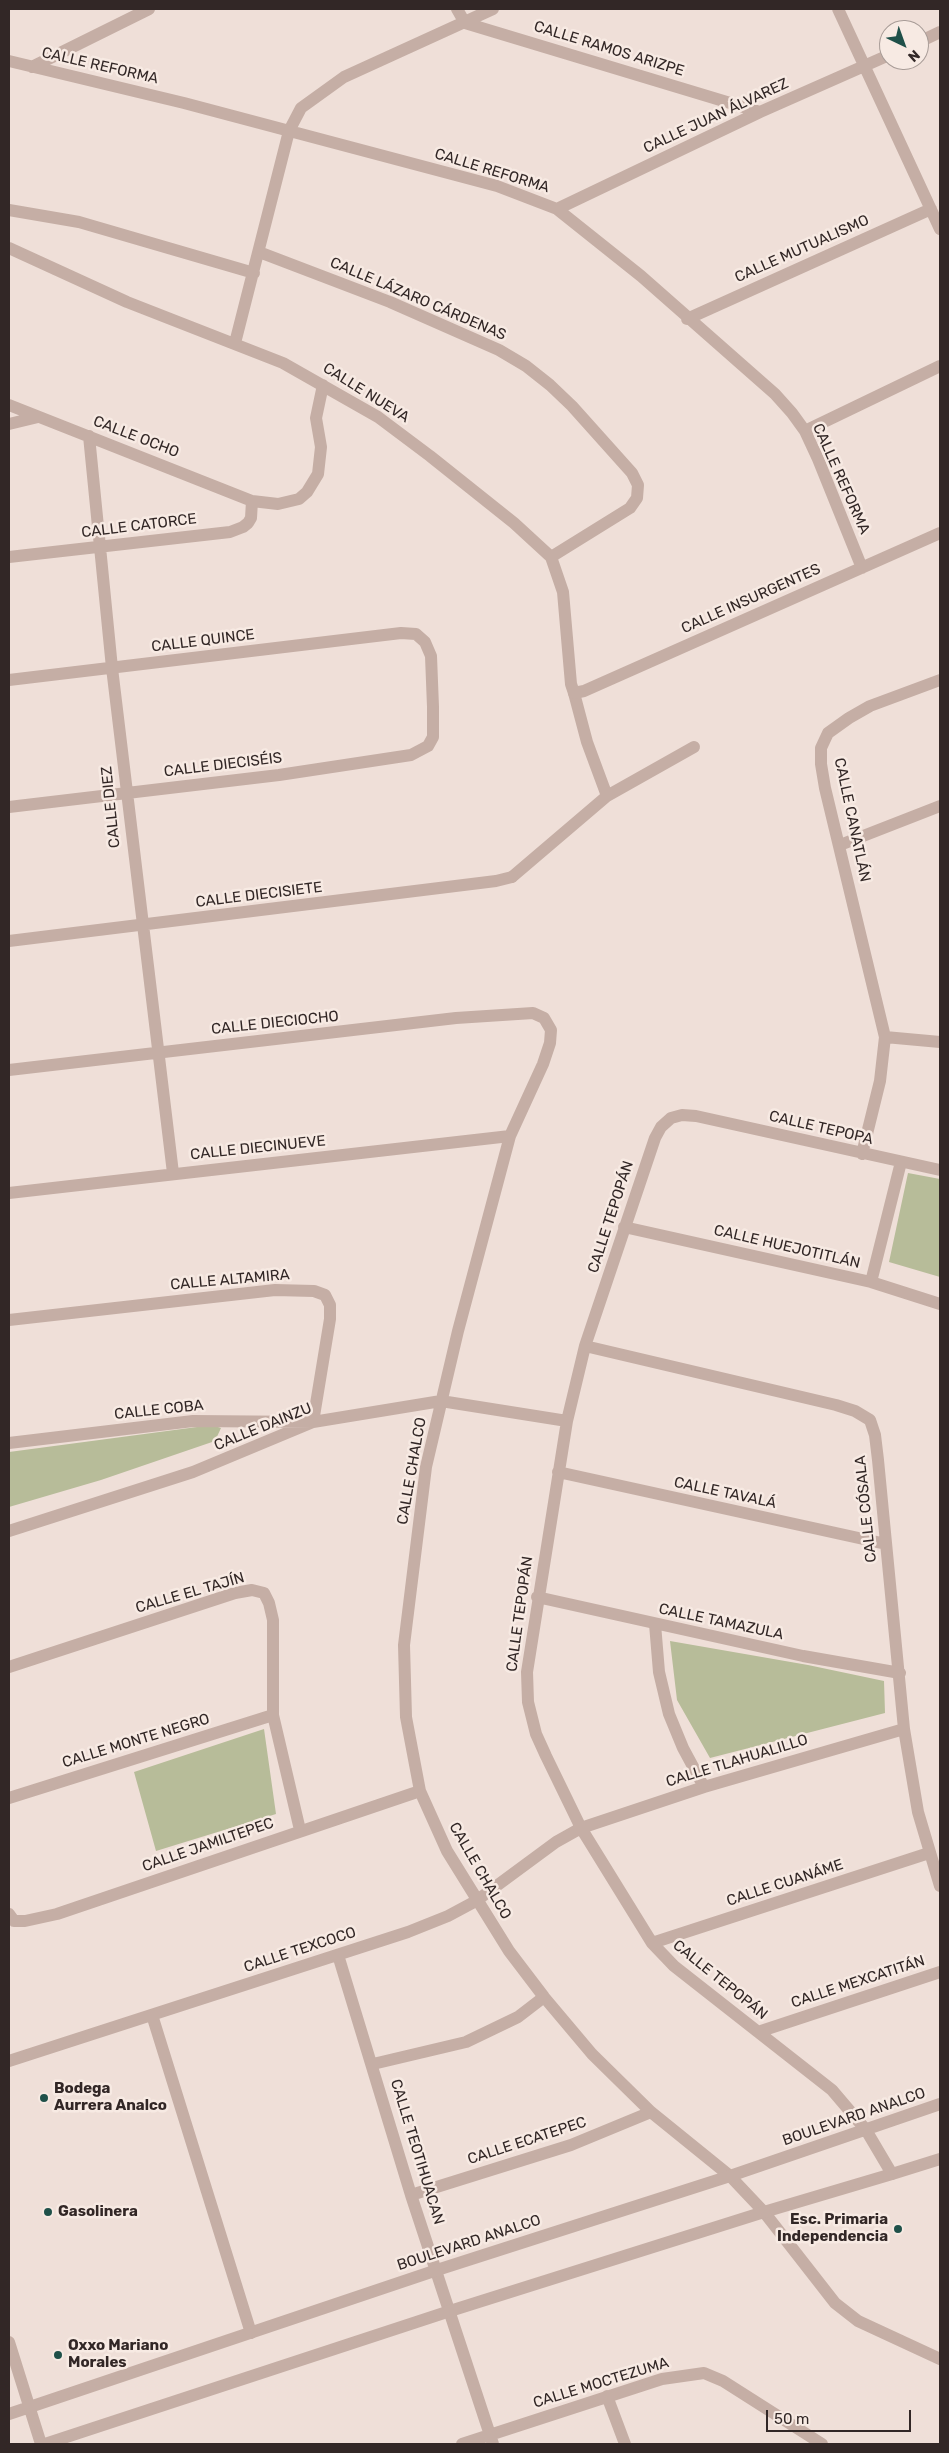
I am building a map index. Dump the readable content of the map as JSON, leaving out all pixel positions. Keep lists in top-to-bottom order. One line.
{"streets":{"street":["CALLE RAMOS ARIZPE","CALLE REFORMA","CALLE JUAN ÁLVAREZ","CALLE MUTUALISMO","CALLE LÁZARO CÁRDENAS","CALLE NUEVA","CALLE OCHO","CALLE CATORCE","CALLE INSURGENTES","CALLE QUINCE","CALLE DIECISÉIS","CALLE DIEZ","CALLE CANATLÁN","CALLE DIECISIETE","CALLE DIECIOCHO","CALLE TEPOPA","CALLE DIECINUEVE","CALLE TEPOPÁN","CALLE HUEJOTITLÁN","CALLE ALTAMIRA","CALLE COBA","CALLE DAINZU","CALLE CHALCO","CALLE TAVALÁ","CALLE CÓSALA","CALLE EL TAJÍN","CALLE TAMAZULA","CALLE MONTE NEGRO","CALLE TLAHUALILLO","CALLE JAMILTEPEC","CALLE CUANÁME","CALLE TEXCOCO","CALLE MEXCATITÁN","BOULEVARD ANALCO","CALLE ECATEPEC","CALLE TEOTIHUACAN","CALLE MOCTEZUMA"]},"crossings":[["CALLE RAMOS ARIZPE","CALLE JUAN ÁLVAREZ"],["CALLE REFORMA","CALLE JUAN ÁLVAREZ"],["CALLE REFORMA","CALLE MUTUALISMO"],["CALLE REFORMA","CALLE INSURGENTES"],["CALLE LÁZARO CÁRDENAS","CALLE NUEVA"],["CALLE NUEVA","CALLE OCHO"],["CALLE NUEVA","CALLE INSURGENTES"],["CALLE NUEVA","CALLE DIECISIETE"],["CALLE OCHO","CALLE CATORCE"],["CALLE OCHO","CALLE DIEZ"],["CALLE CATORCE","CALLE DIEZ"],["CALLE QUINCE","CALLE DIECISÉIS"],["CALLE QUINCE","CALLE DIEZ"],["CALLE DIECISÉIS","CALLE DIEZ"],["CALLE DIEZ","CALLE DIECISIETE"],["CALLE DIEZ","CALLE DIECIOCHO"],["CALLE DIEZ","CALLE DIECINUEVE"],["CALLE CANATLÁN","CALLE TEPOPA"],["CALLE DIECIOCHO","CALLE CHALCO"],["CALLE TEPOPA","CALLE TEPOPÁN"],["CALLE DIECINUEVE","CALLE CHALCO"],["CALLE TEPOPÁN","CALLE HUEJOTITLÁN"],["CALLE TEPOPÁN","CALLE DAINZU"],["CALLE TEPOPÁN","CALLE TAVALÁ"],["CALLE TEPOPÁN","CALLE CÓSALA"],["CALLE TEPOPÁN","CALLE TAMAZULA"],["CALLE TEPOPÁN","CALLE TLAHUALILLO"],["CALLE TEPOPÁN","CALLE CUANÁME"],["CALLE TEPOPÁN","CALLE TEXCOCO"],["CALLE TEPOPÁN","CALLE MEXCATITÁN"],["CALLE TEPOPÁN","BOULEVARD ANALCO"],["CALLE ALTAMIRA","CALLE COBA"],["CALLE ALTAMIRA","CALLE DAINZU"],["CALLE COBA","CALLE DAINZU"],["CALLE DAINZU","CALLE CHALCO"],["CALLE CHALCO","CALLE JAMILTEPEC"],["CALLE CHALCO","CALLE TEXCOCO"],["CALLE CHALCO","BOULEVARD ANALCO"],["CALLE CHALCO","CALLE ECATEPEC"],["CALLE TAVALÁ","CALLE CÓSALA"],["CALLE CÓSALA","CALLE TAMAZULA"],["CALLE CÓSALA","CALLE TLAHUALILLO"],["CALLE CÓSALA","CALLE CUANÁME"],["CALLE EL TAJÍN","CALLE MONTE NEGRO"],["CALLE EL TAJÍN","CALLE JAMILTEPEC"],["CALLE TLAHUALILLO","CALLE TEXCOCO"],["CALLE TEXCOCO","CALLE TEOTIHUACAN"],["BOULEVARD ANALCO","CALLE TEOTIHUACAN"],["CALLE ECATEPEC","CALLE TEOTIHUACAN"],["CALLE TEOTIHUACAN","CALLE MOCTEZUMA"]],"places":["Bodega Aurrera Analco","Gasolinera","Esc. Primaria Independencia","Oxxo Mariano Morales"],"scale_bar":"50 m","north":"bottom right"}
